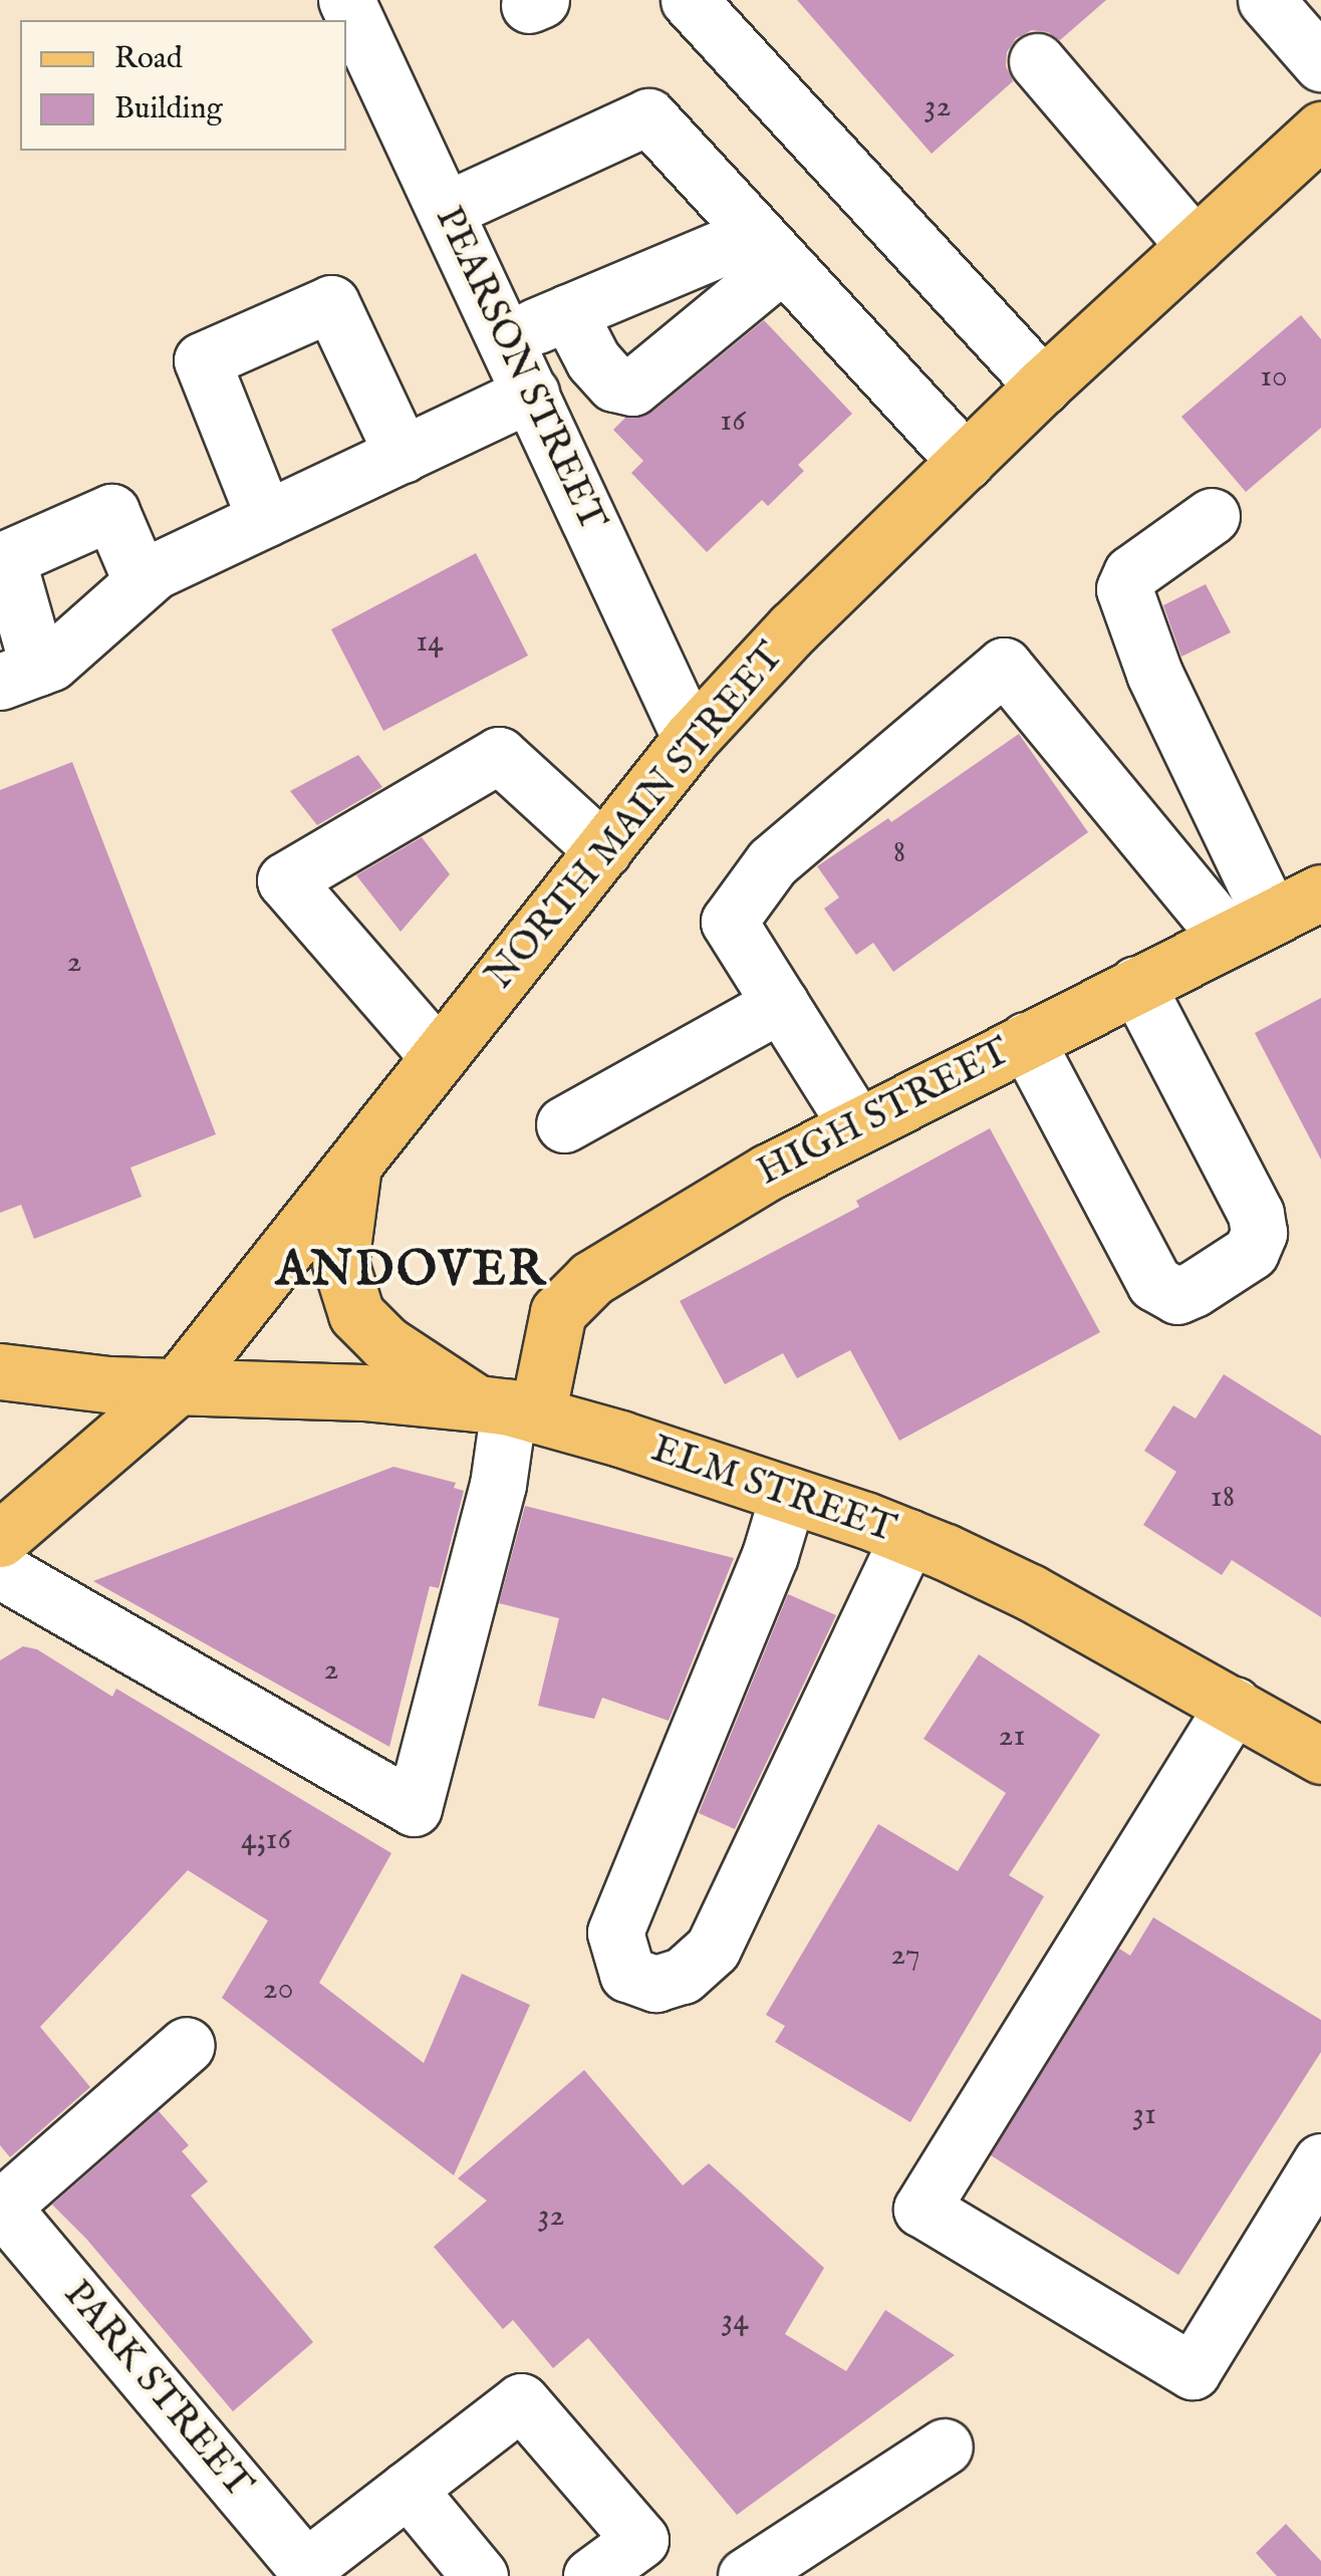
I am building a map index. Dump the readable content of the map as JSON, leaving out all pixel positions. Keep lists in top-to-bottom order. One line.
{"streets":{"main road":["NORTH MAIN STREET","HIGH STREET","ELM STREET"],"street":["PEARSON STREET","PARK STREET"]},"crossings":[["PEARSON STREET","NORTH MAIN STREET"],["NORTH MAIN STREET","ELM STREET"],["HIGH STREET","ELM STREET"]],"districts":["ANDOVER"],"house_numbers":["32","10","16","14","8","2","18","2","21","4;16","27","20","31","32","34"],"legend":["Road","Building"]}
